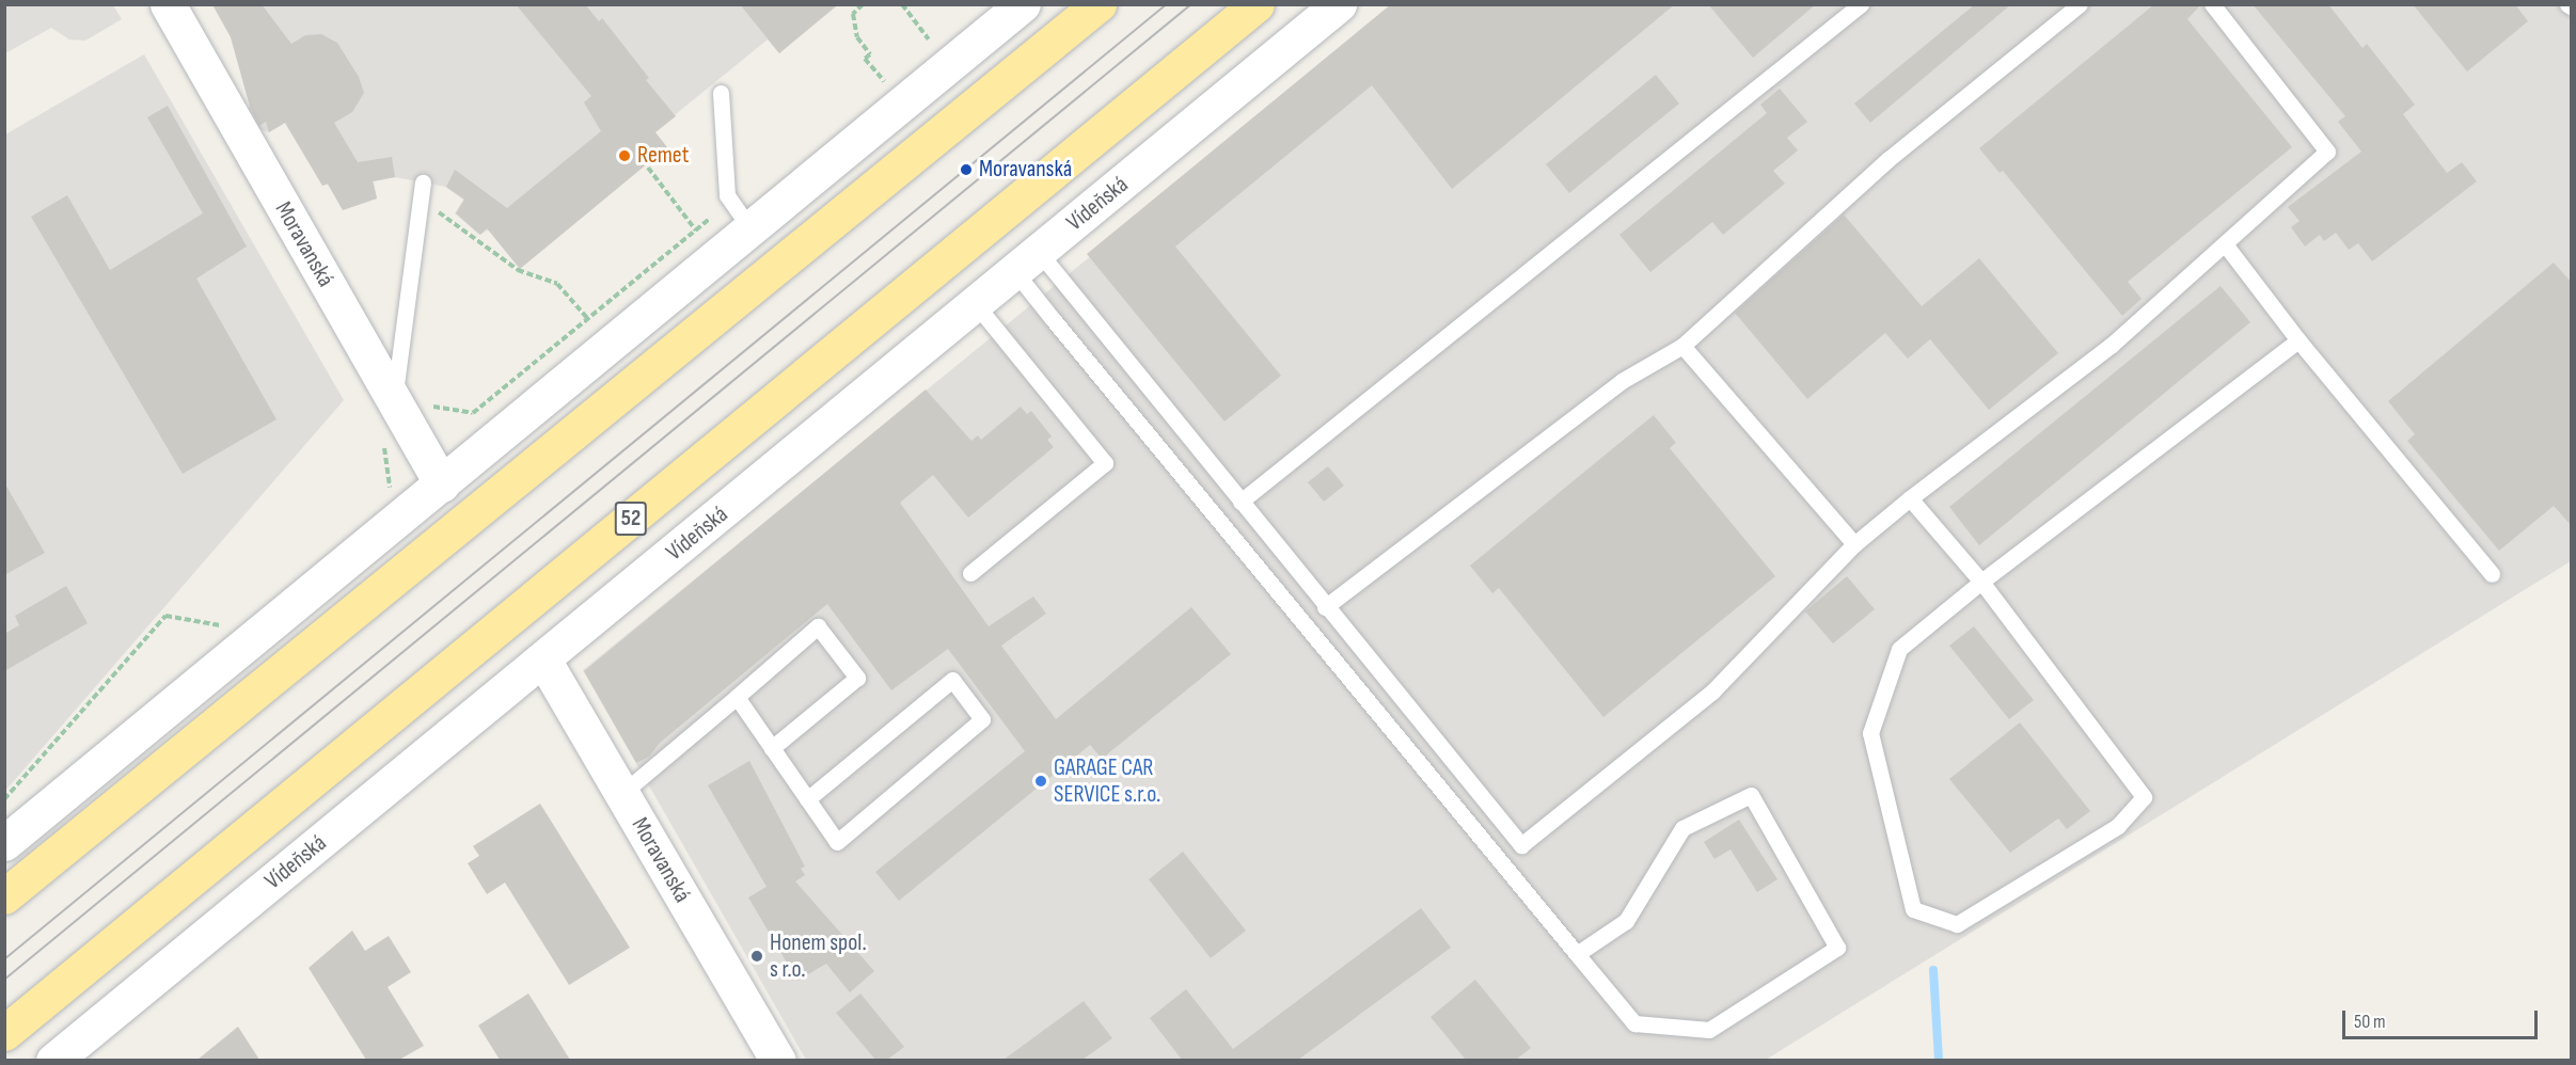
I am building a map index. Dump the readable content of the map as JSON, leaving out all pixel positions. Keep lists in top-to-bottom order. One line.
{"streets":{"highway":["52"],"street":["Vídeňská","Moravanská"]},"crossings":[["Vídeňská","Moravanská"]],"places":["Remet","Moravanská","GARAGE CAR SERVICE s.r.o.","Honem spol. s r.o."],"scale_bar":"50 m"}
